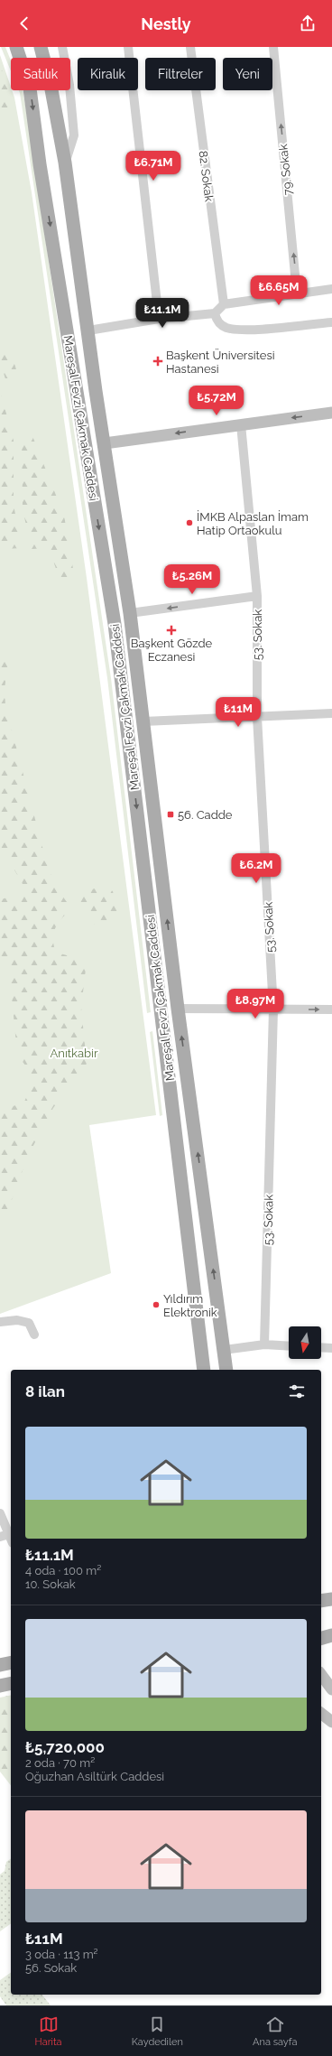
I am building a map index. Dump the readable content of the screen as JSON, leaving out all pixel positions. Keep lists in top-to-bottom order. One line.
{"streets":{"main road":["Mareşal Fevzi Çakmak Caddesi"],"street":["79. Sokak","82. Sokak","53. Sokak"]},"one_way":["79. Sokak"],"parks":["Anıtkabir"],"places":{"health":["Başkent Üniversitesi Hastanesi","Başkent Gözde Eczanesi"],"other":["İMKB Alpaslan İmam Hatip Ortaokulu","Yıldırım Elektronik"],"transit":["56. Cadde"]},"north":"bottom","page":{"header":"Nestly","chip":["Satılık","Kiralık","Filtreler","Yeni"],"price":["₺6.71M","₺6.65M","₺11.1M","₺5.72M","₺5.26M","₺11M","₺6.2M","₺8.97M"],"heading":"8 ilan","list":[{"name":"₺11.1M","note":"4 oda · 100 m² · 10. Sokak"},{"name":"₺5,720,000","note":"2 oda · 70 m² · Oğuzhan Asiltürk Caddesi"},{"name":"₺11M","note":"3 oda · 113 m² · 56. Sokak"}],"tabs":["Harita","Kaydedilen","Ana sayfa"]}}
